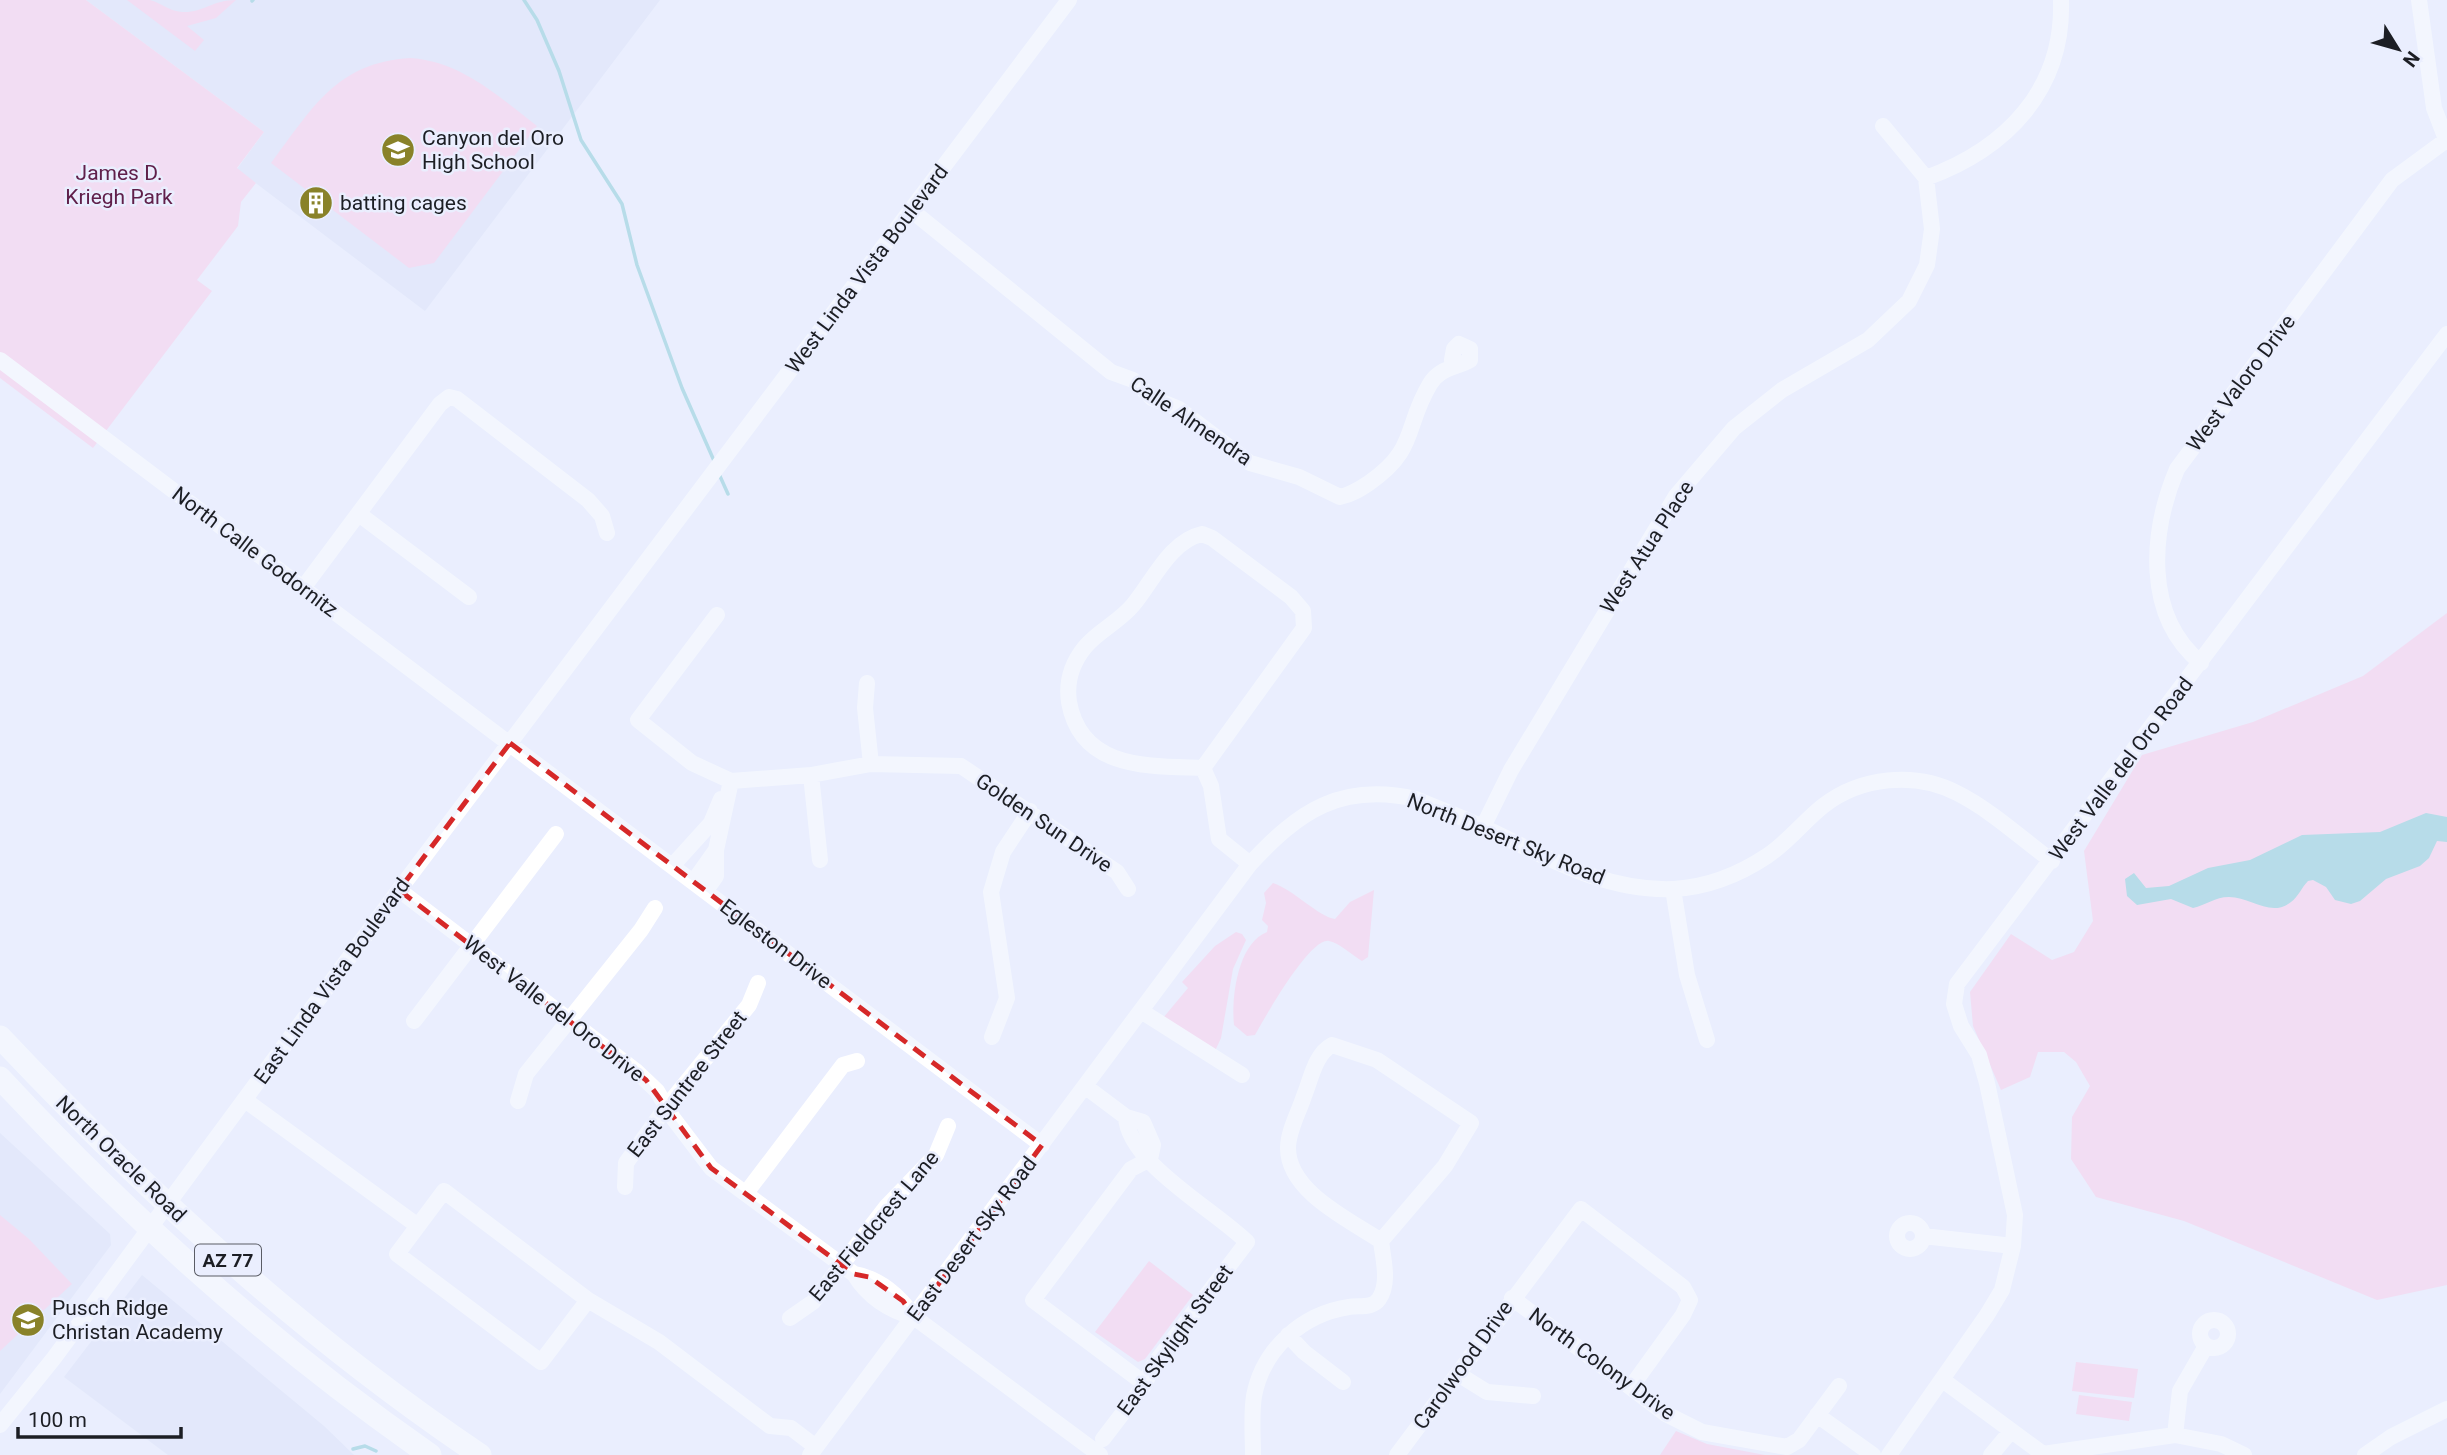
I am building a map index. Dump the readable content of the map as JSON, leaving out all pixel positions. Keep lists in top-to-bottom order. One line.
{"streets":{"highway":["North Oracle Road","AZ 77"],"street":["West Linda Vista Boulevard","West Valoro Drive","Calle Almendra","West Atua Place","North Calle Godornitz","West Valle del Oro Road","Golden Sun Drive","North Desert Sky Road","Egleston Drive","East Linda Vista Boulevard","West Valle del Oro Drive","East Suntree Street","East Fieldcrest Lane","East Desert Sky Road","East Skylight Street","North Colony Drive","Carolwood Drive"]},"crossings":[["West Linda Vista Boulevard","Calle Almendra"],["West Linda Vista Boulevard","East Linda Vista Boulevard"],["West Valoro Drive","West Valle del Oro Road"],["West Atua Place","North Desert Sky Road"],["North Calle Godornitz","Egleston Drive"],["North Calle Godornitz","East Linda Vista Boulevard"],["West Valle del Oro Road","North Desert Sky Road"],["North Desert Sky Road","East Desert Sky Road"],["Egleston Drive","East Linda Vista Boulevard"],["Egleston Drive","East Desert Sky Road"],["East Linda Vista Boulevard","West Valle del Oro Drive"],["East Linda Vista Boulevard","North Oracle Road"],["West Valle del Oro Drive","East Suntree Street"],["West Valle del Oro Drive","East Fieldcrest Lane"],["West Valle del Oro Drive","East Desert Sky Road"],["West Valle del Oro Drive","East Skylight Street"],["North Colony Drive","Carolwood Drive"]],"parks":["James D. Kriegh Park"],"places":{"school or university":["Canyon del Oro High School","Pusch Ridge Christan Academy"],"building":["batting cages"]},"scale_bar":"100 m","north":"bottom right"}
